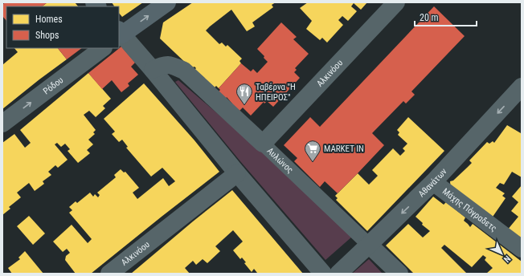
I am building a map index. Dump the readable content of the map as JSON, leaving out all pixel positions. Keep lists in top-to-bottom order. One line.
{"streets":{"street":["Αλκινόου","Ρόδου","Αυλώνος","Αθανάτων","Μάχης Πόγραδετς"]},"crossings":[["Αλκινόου","Αυλώνος"],["Αυλώνος","Αθανάτων"],["Αθανάτων","Μάχης Πόγραδετς"]],"one_way":["Ρόδου","Αθανάτων"],"places":{"restaurant":["Ταβέρνα \"Η ΗΠΕΙΡΟΣ\""],"supermarket":["MARKET IN"]},"legend":["Homes","Shops"],"scale_bar":"20 m","north":"bottom right"}
